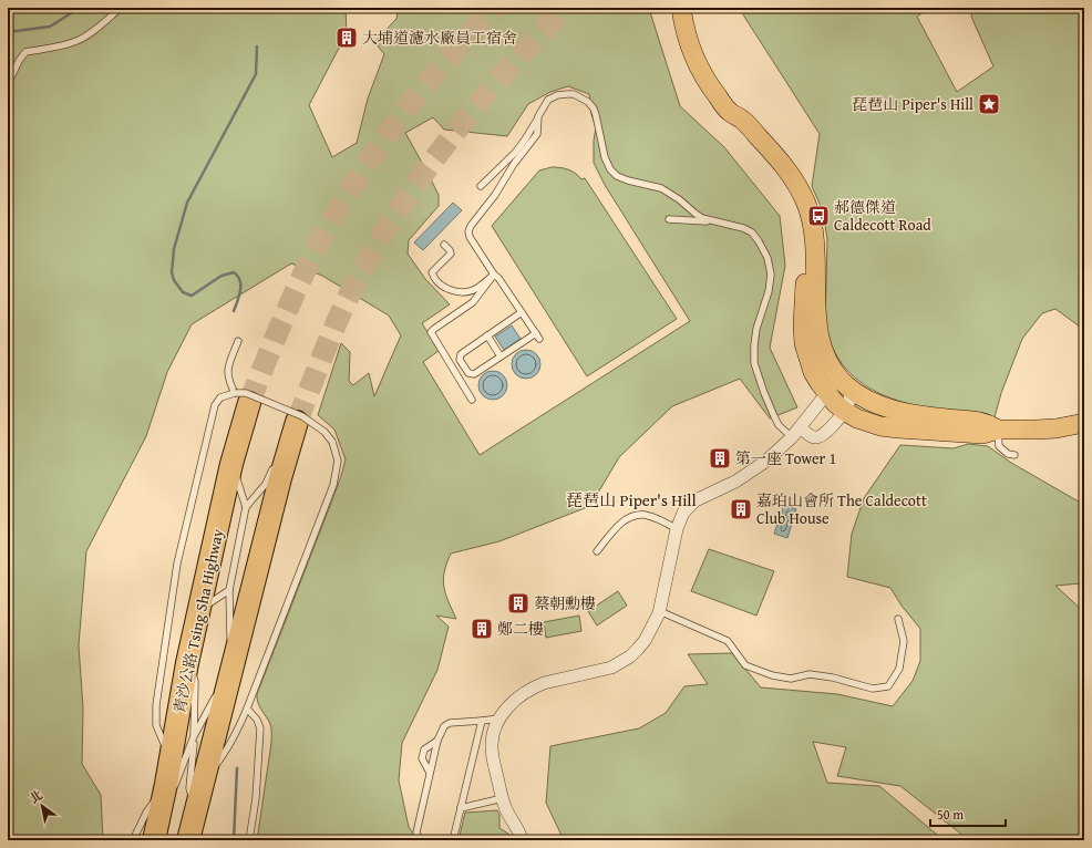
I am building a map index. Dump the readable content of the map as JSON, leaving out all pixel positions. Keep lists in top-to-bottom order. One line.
{"streets":{"highway":["青沙公路 Tsing Sha Highway"]},"districts":["琵琶山 Piper's Hill"],"places":{"building":["大埔道濾水廠員工宿舍","第一座 Tower 1","嘉珀山會所 The Caldecott Club House","蔡朝勳樓","鄭二樓"],"place":["琵琶山 Piper's Hill"],"bus stop":["郝德傑道 Caldecott Road"]},"scale_bar":"50 m","north":"top left"}
